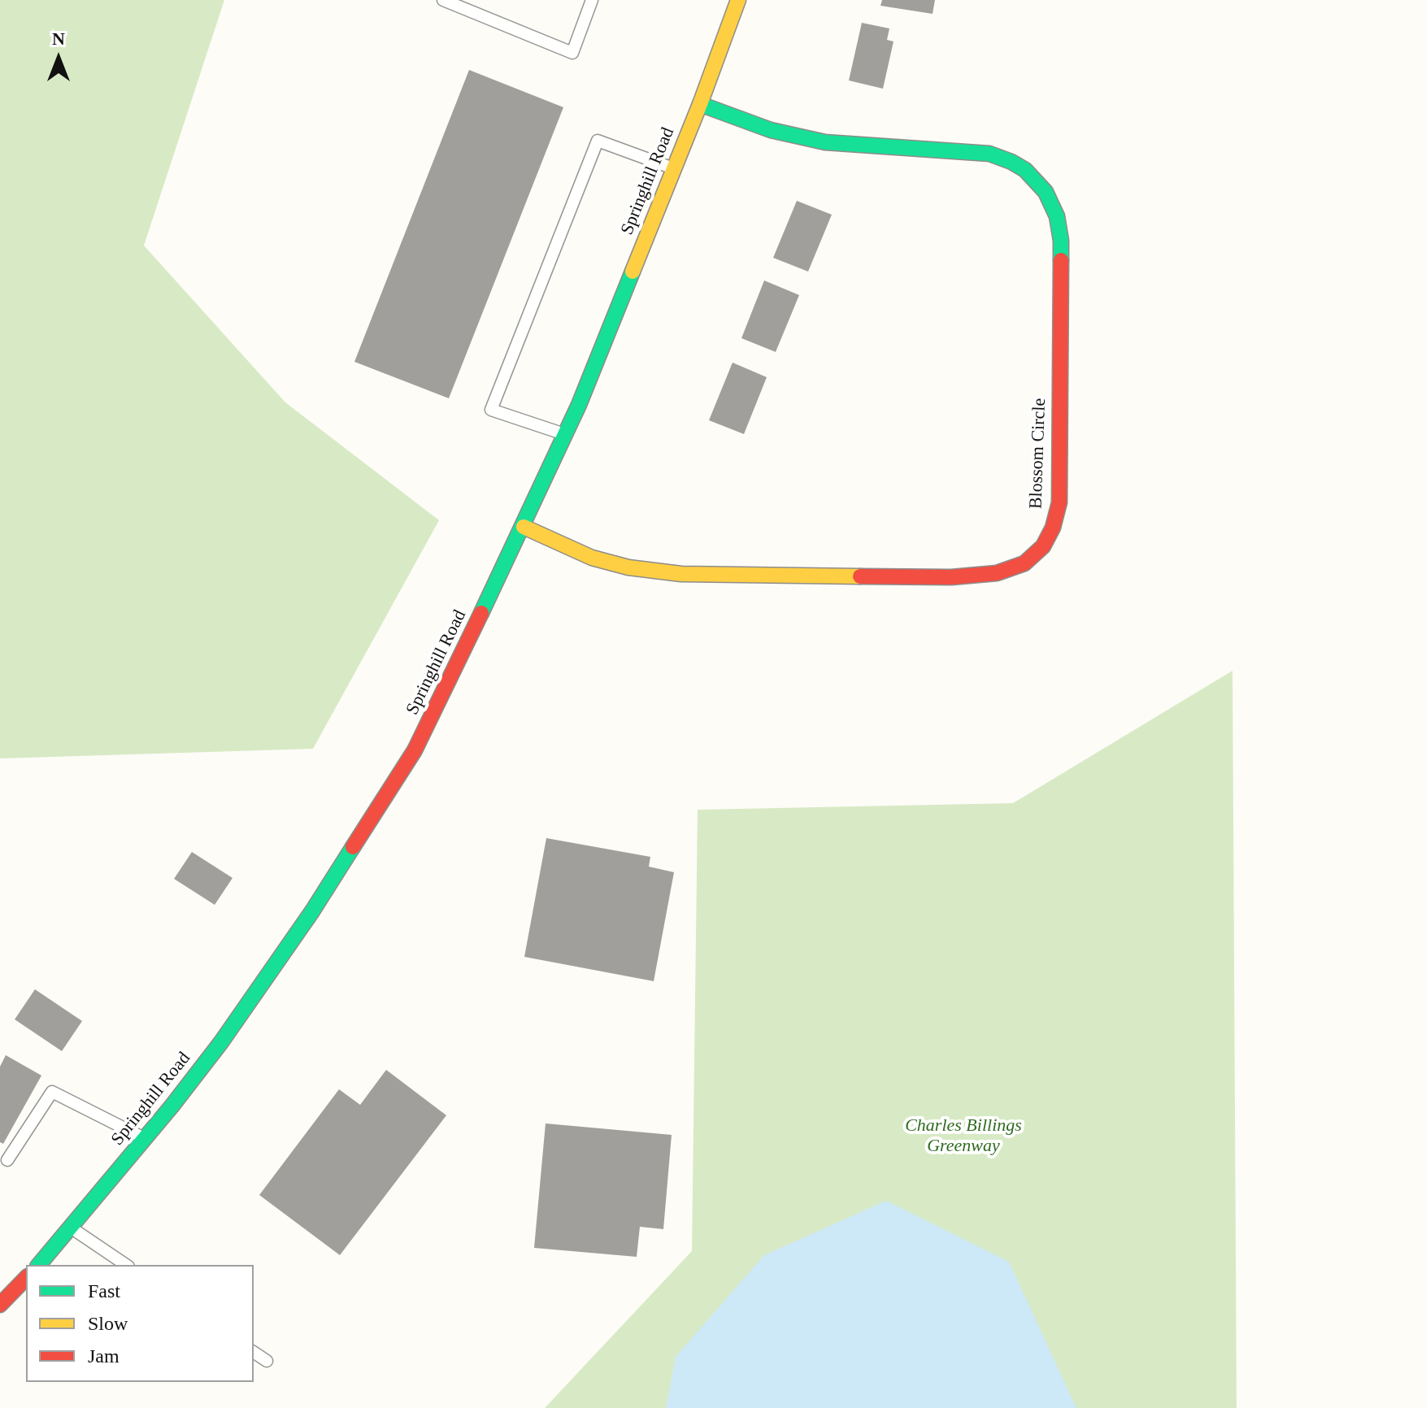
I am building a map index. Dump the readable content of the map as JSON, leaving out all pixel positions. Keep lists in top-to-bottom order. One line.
{"streets":{"main road":["Springhill Road","Blossom Circle"]},"crossings":[["Springhill Road","Blossom Circle"]],"parks":["Charles Billings Greenway"],"legend":["Fast","Slow","Jam"],"north":"top"}
